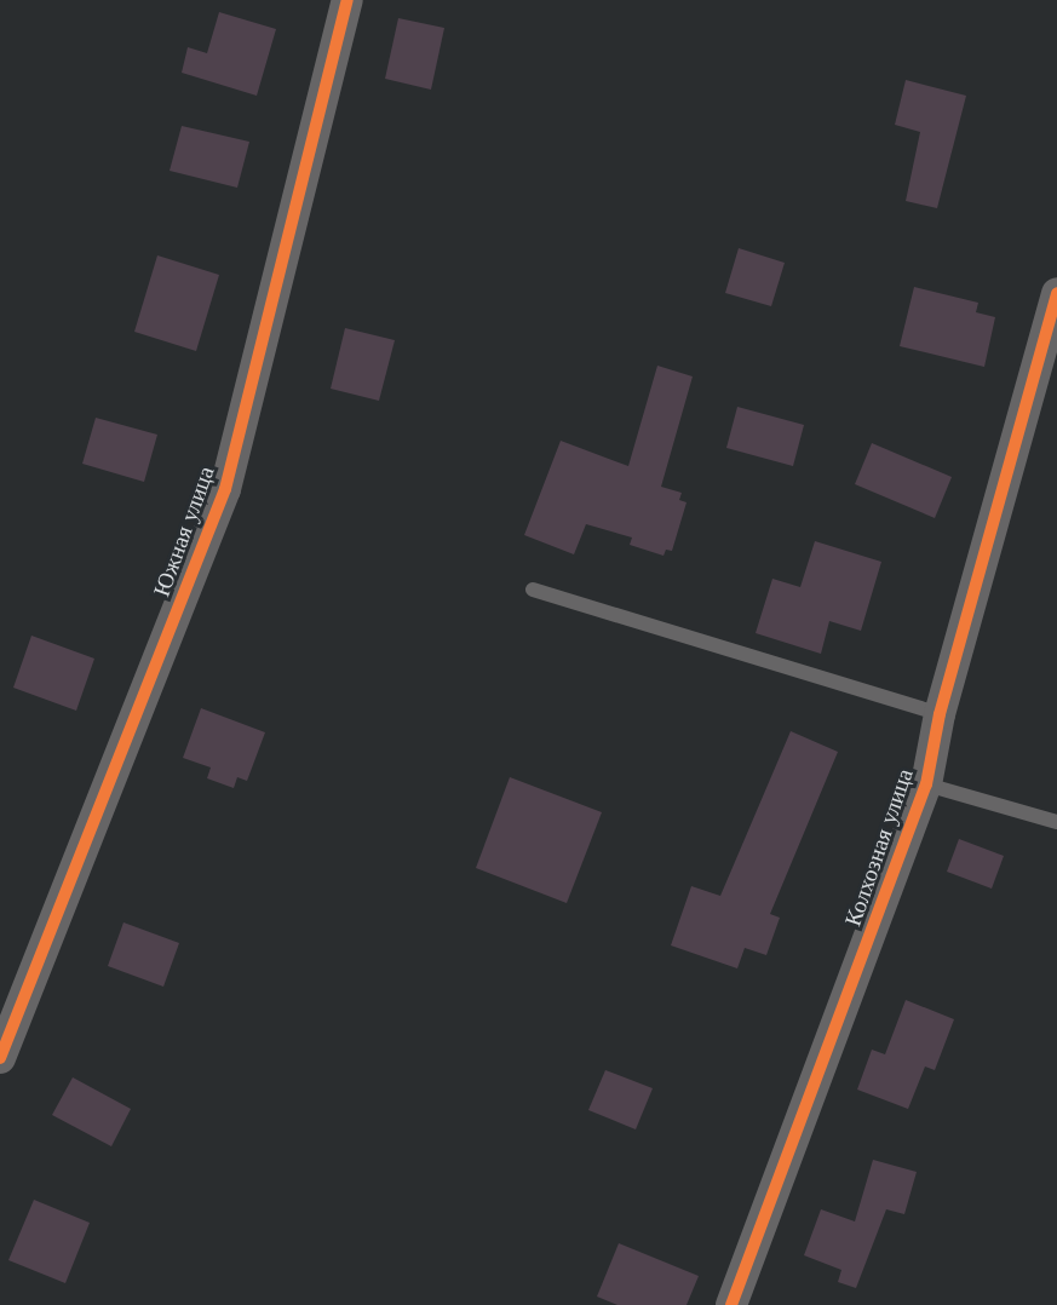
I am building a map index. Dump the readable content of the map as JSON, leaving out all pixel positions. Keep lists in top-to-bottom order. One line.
{"streets":{"street":["Южная улица","Колхозная улица"]}}
